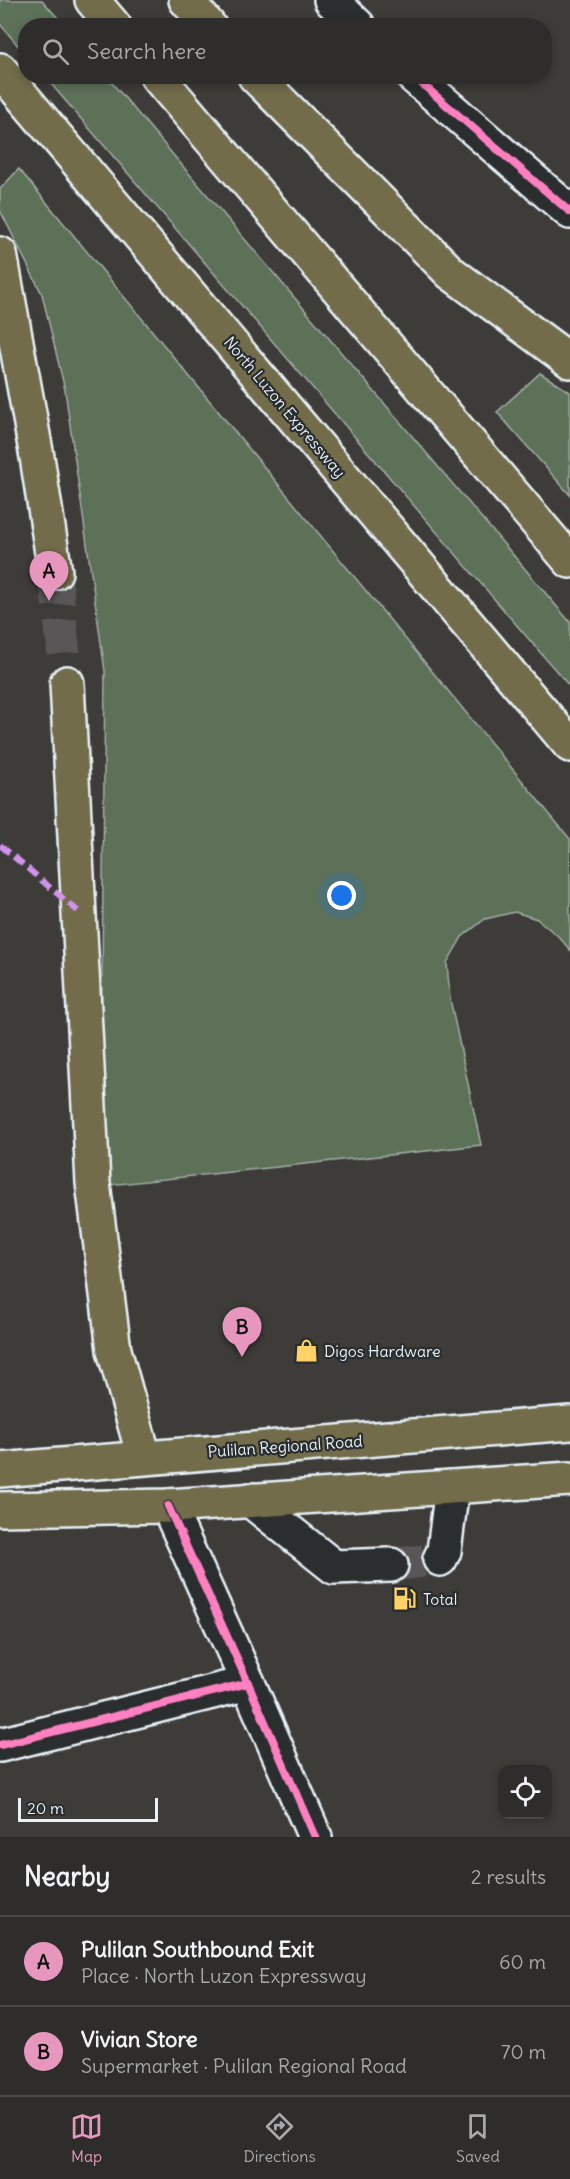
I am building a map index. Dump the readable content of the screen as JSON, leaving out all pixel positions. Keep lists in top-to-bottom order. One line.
{"streets":{"main road":["North Luzon Expressway","Pulilan Regional Road"]},"places":{"shop":["Digos Hardware"],"fuel station":["Total"]},"scale_bar":"20 m","page":{"search":"Search here","pins":["A","B"],"scale":"20 m","heading":["Nearby","2 results"],"list":[{"mark":"A","name":"Pulilan Southbound Exit","note":"Place · North Luzon Expressway","value":"60 m"},{"mark":"B","name":"Vivian Store","note":"Supermarket · Pulilan Regional Road","value":"70 m"}],"nav":["Map","Directions","Saved"]}}
